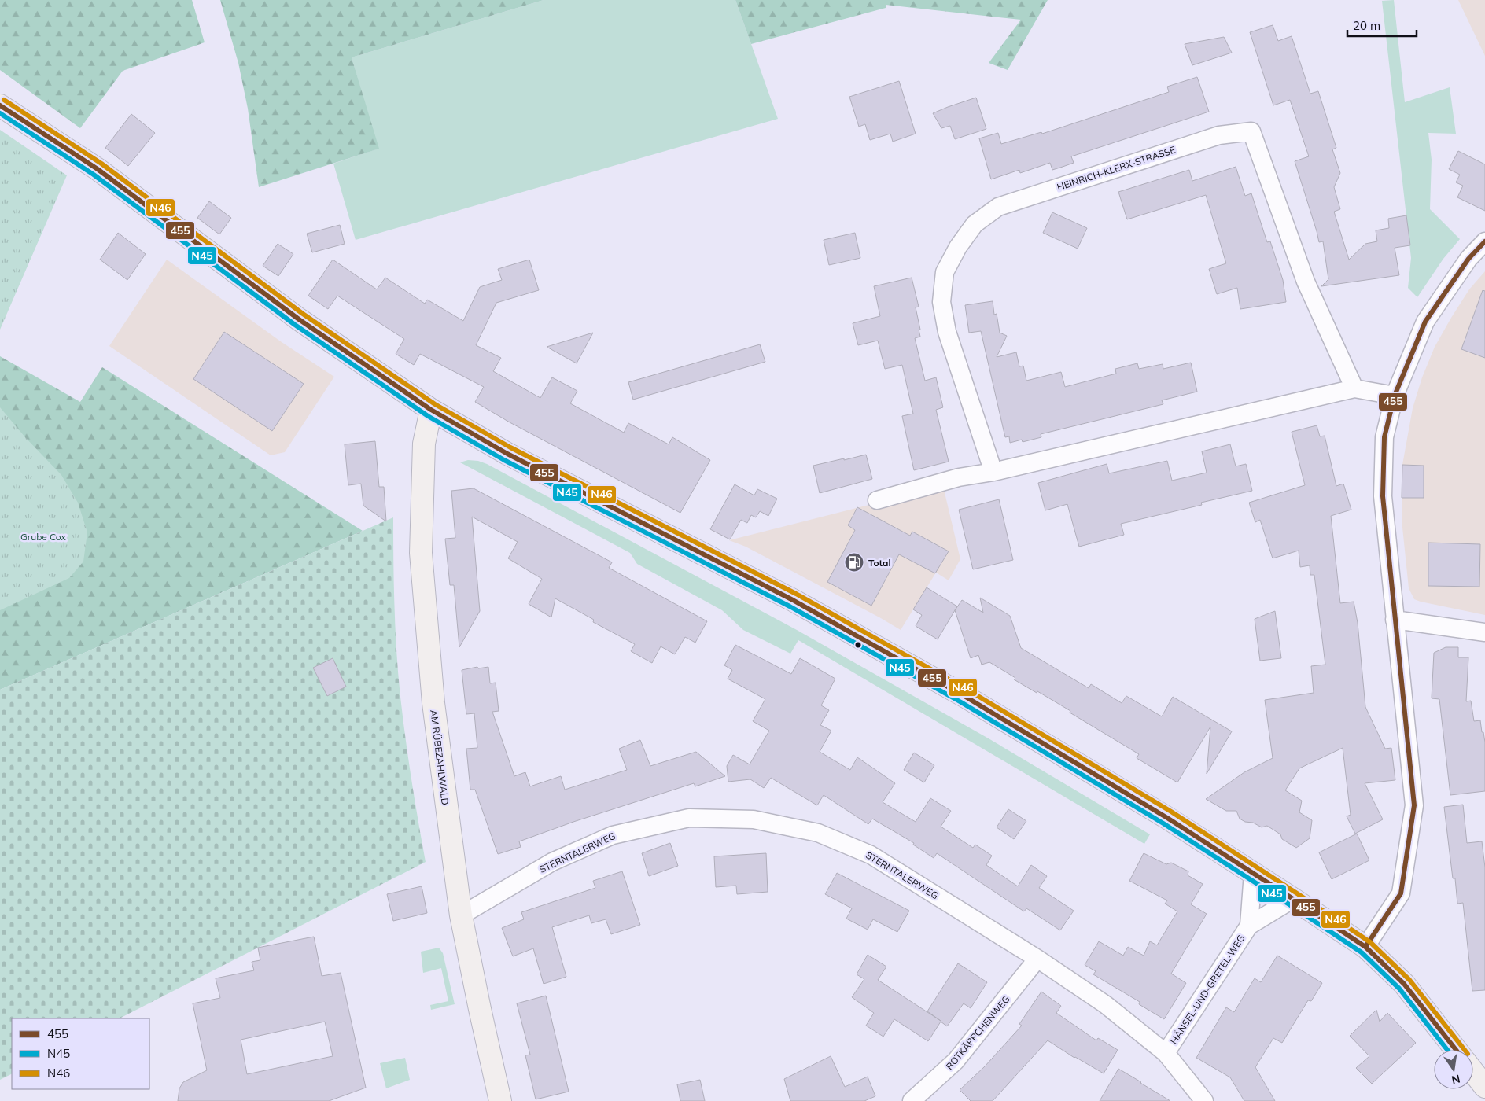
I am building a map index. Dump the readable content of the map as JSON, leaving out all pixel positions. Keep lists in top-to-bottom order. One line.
{"streets":{"main road":["AM RÜBEZAHLWALD"],"street":["HEINRICH-KLERX-STRASSE","STERNTALERWEG","HÄNSEL-UND-GRETEL-WEG","ROTKÄPPCHENWEG"]},"crossings":[["AM RÜBEZAHLWALD","STERNTALERWEG"],["STERNTALERWEG","HÄNSEL-UND-GRETEL-WEG"],["STERNTALERWEG","ROTKÄPPCHENWEG"]],"parks":["Grube Cox"],"places":{"fuel station":["Total"]},"lines":["transit line N46","transit line 455","transit line N45"],"legend":["455","N45","N46"],"scale_bar":"20 m","north":"bottom"}
